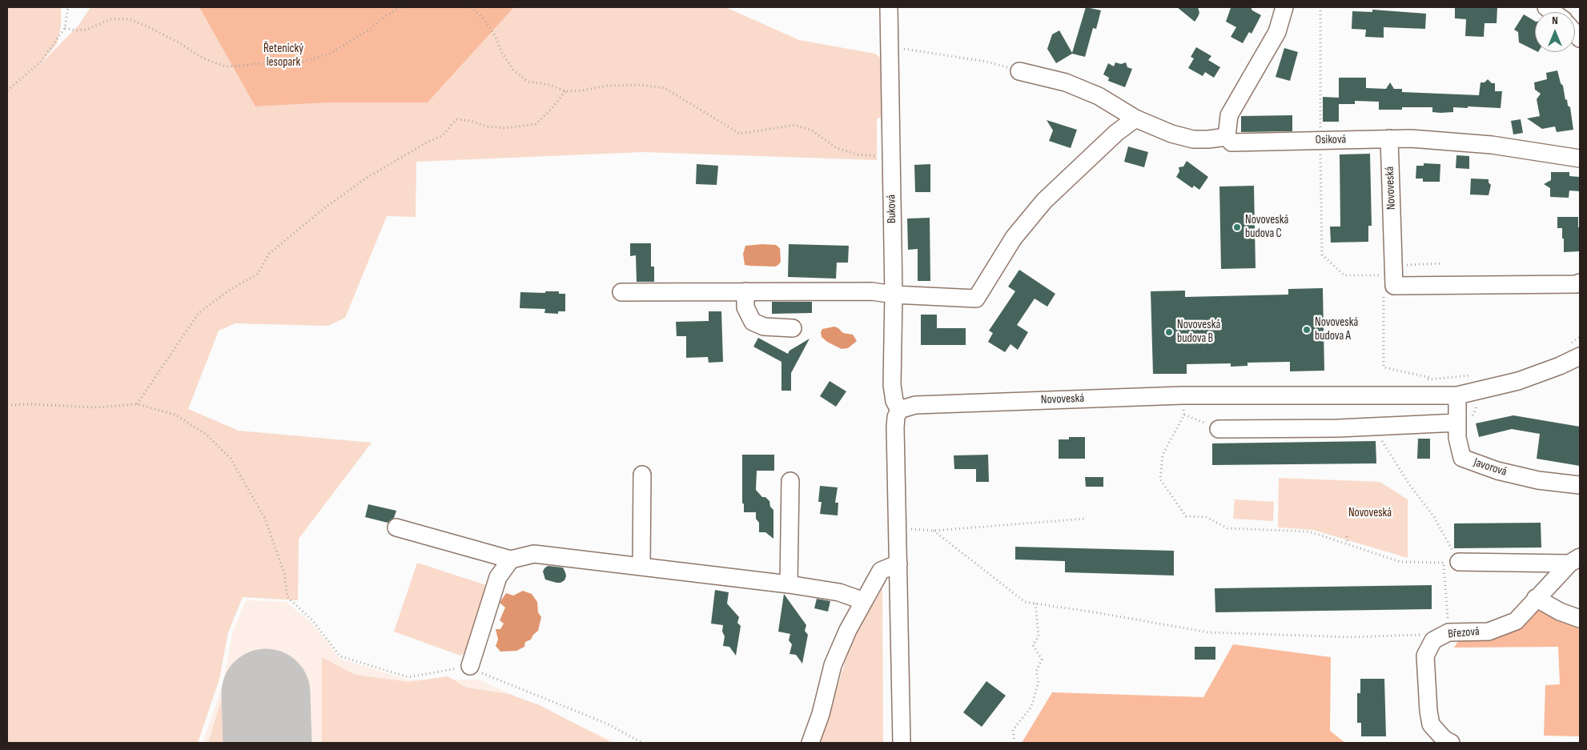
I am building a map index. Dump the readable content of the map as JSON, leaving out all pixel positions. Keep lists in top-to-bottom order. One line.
{"streets":{"street":["Osiková","Novoveská","Buková","Javorová","Březová"]},"crossings":[["Osiková","Novoveská"],["Novoveská","Buková"],["Novoveská","Javorová"]],"parks":["Řetenický lesopark","Novoveská"],"places":["Novoveská budova C","Novoveská budova A","Novoveská budova B"],"north":"top"}
